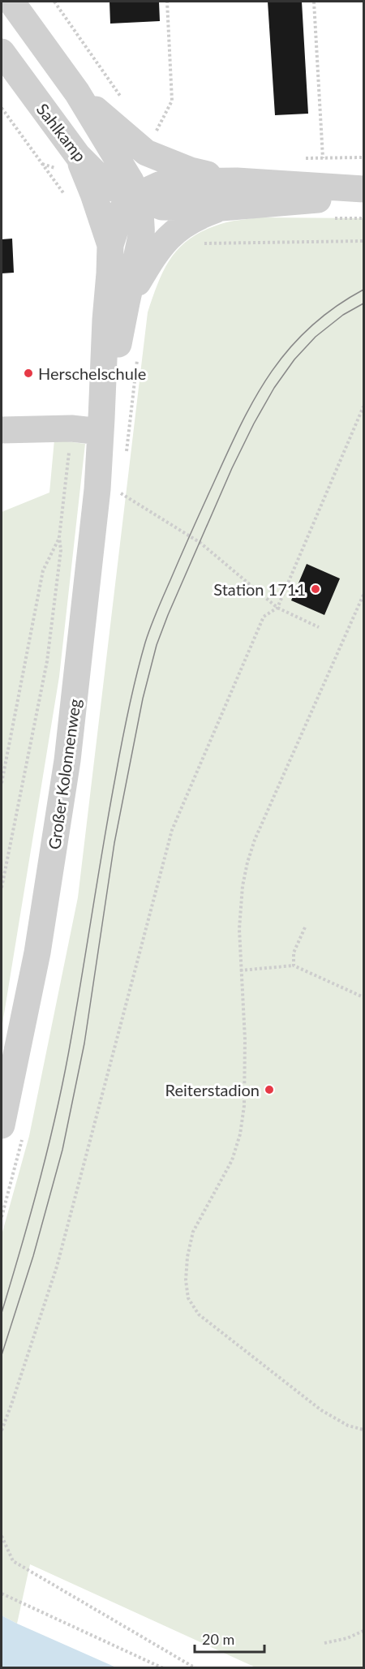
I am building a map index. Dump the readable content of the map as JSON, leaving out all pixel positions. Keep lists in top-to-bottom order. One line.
{"streets":{"street":["Sahlkamp","Großer Kolonnenweg"]},"crossings":[["Sahlkamp","Großer Kolonnenweg"]],"places":["Herschelschule","Station 1711","Reiterstadion"],"scale_bar":"20 m"}
